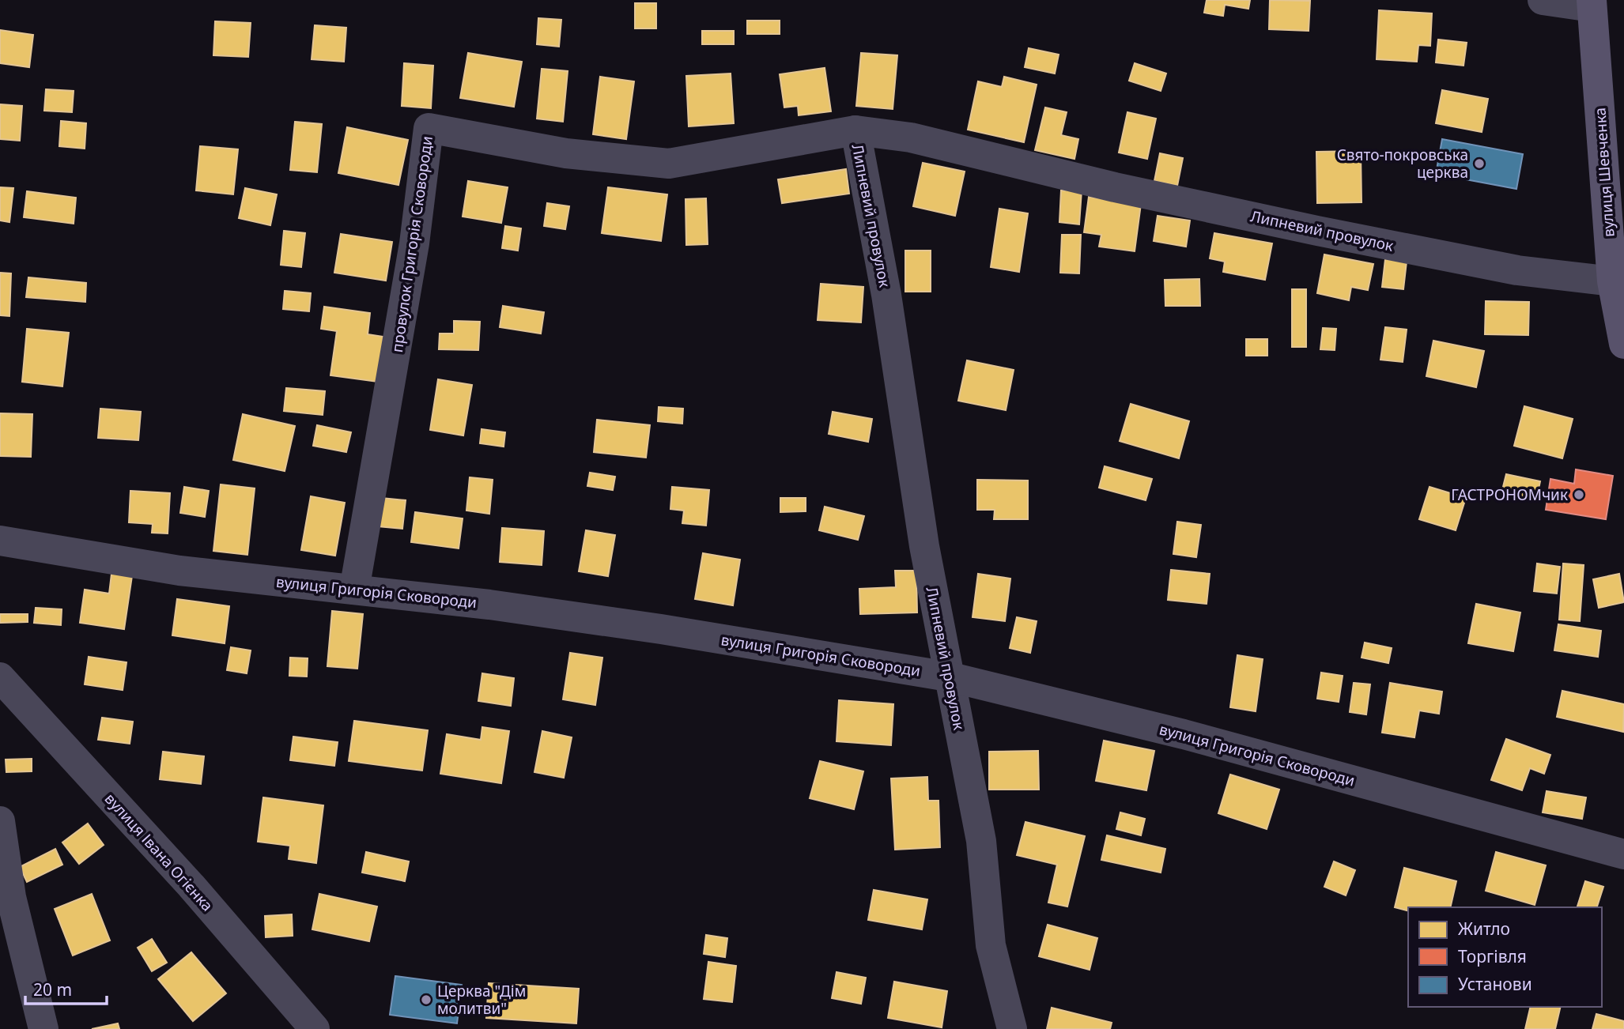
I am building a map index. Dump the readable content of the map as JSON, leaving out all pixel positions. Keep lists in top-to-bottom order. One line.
{"streets":{"street":["вулиця Шевченка","Липневий провулок","провулок Григорія Сковороди","вулиця Григорія Сковороди","вулиця Івана Огієнка"]},"crossings":[["вулиця Шевченка","Липневий провулок"],["Липневий провулок","провулок Григорія Сковороди"],["Липневий провулок","вулиця Григорія Сковороди"],["провулок Григорія Сковороди","вулиця Григорія Сковороди"]],"places":["Свято-покровська церква","ГАСТРОНОМчик","Церква \"Дім молитви\""],"legend":["Житло","Торгівля","Установи"],"scale_bar":"20 m"}
